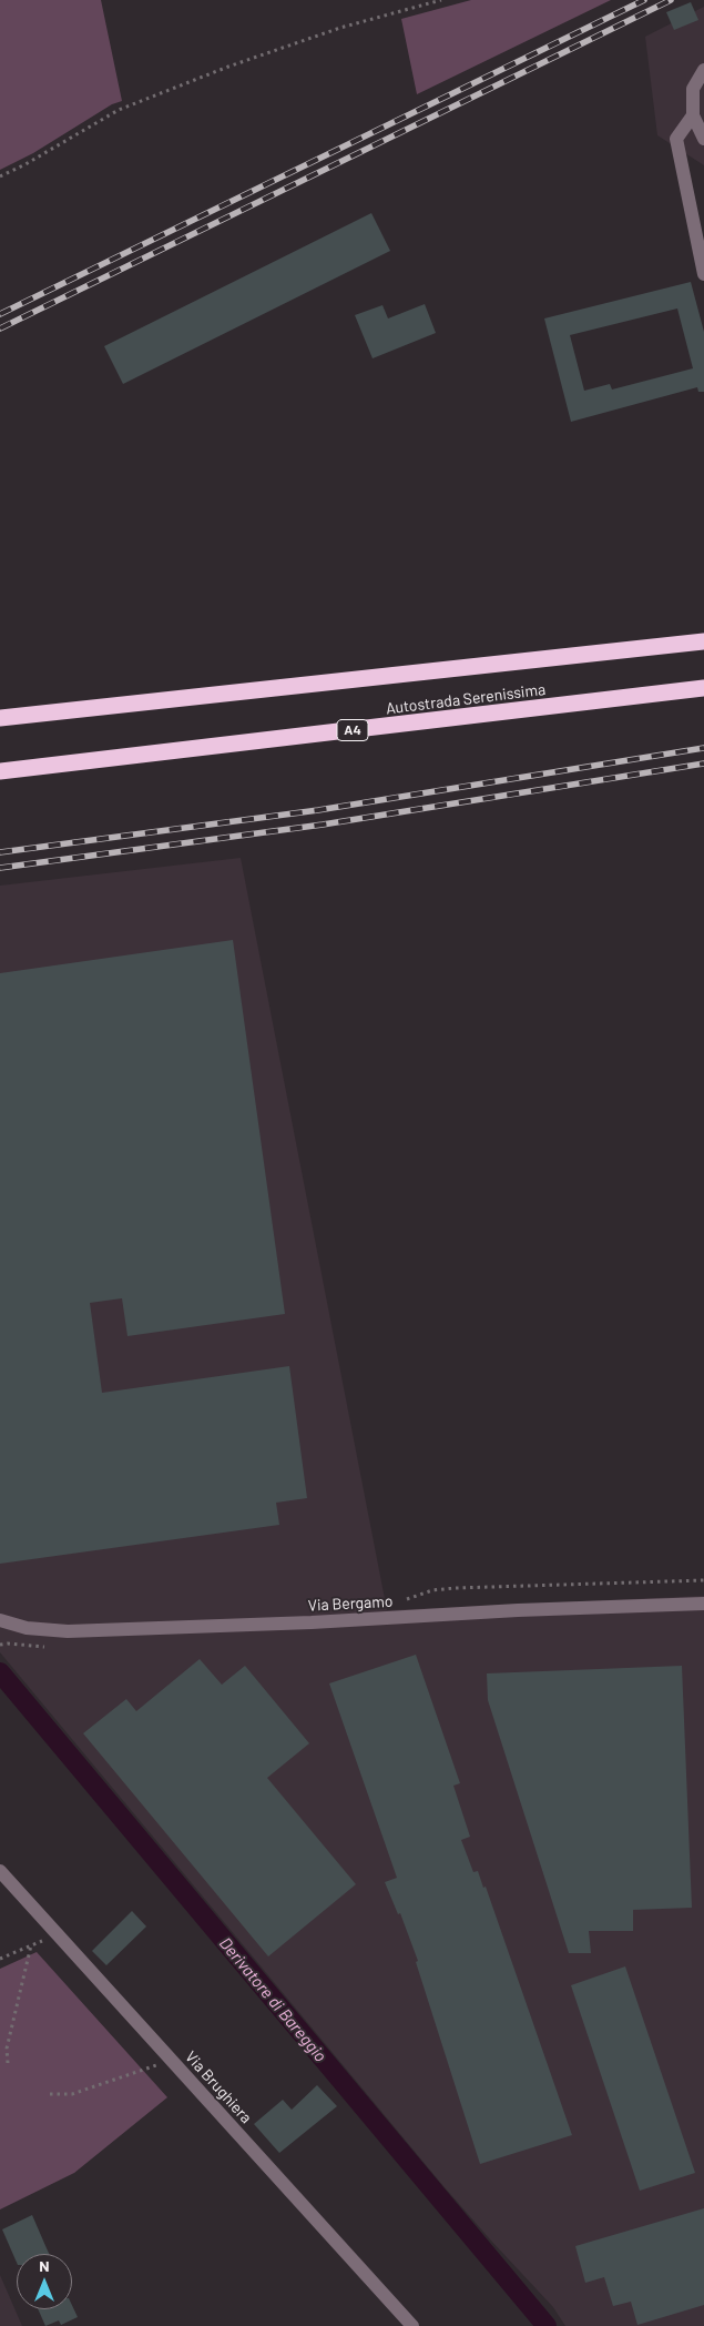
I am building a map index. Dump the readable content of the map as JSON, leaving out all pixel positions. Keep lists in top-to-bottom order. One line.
{"streets":{"highway":["Autostrada Serenissima","A4"],"street":["Via Bergamo","Via Brughiera"]},"water":["Derivatore di Bareggio"],"north":"top"}
